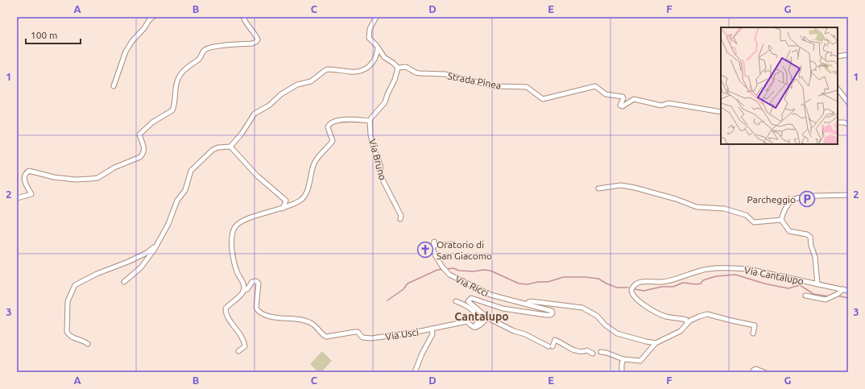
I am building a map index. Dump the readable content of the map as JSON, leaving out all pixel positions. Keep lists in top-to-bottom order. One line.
{"streets":{"street":["Strada Pinea","Via Bruno","Via Cantalupo","Via Ricci","Via Usci"]},"districts":["Cantalupo"],"places":{"parking":["Parcheggio"],"church":["Oratorio di San Giacomo"]},"scale_bar":"100 m","grid":{"columns":["A","B","C","D","E","F","G"],"rows":["1","2","3"]}}
